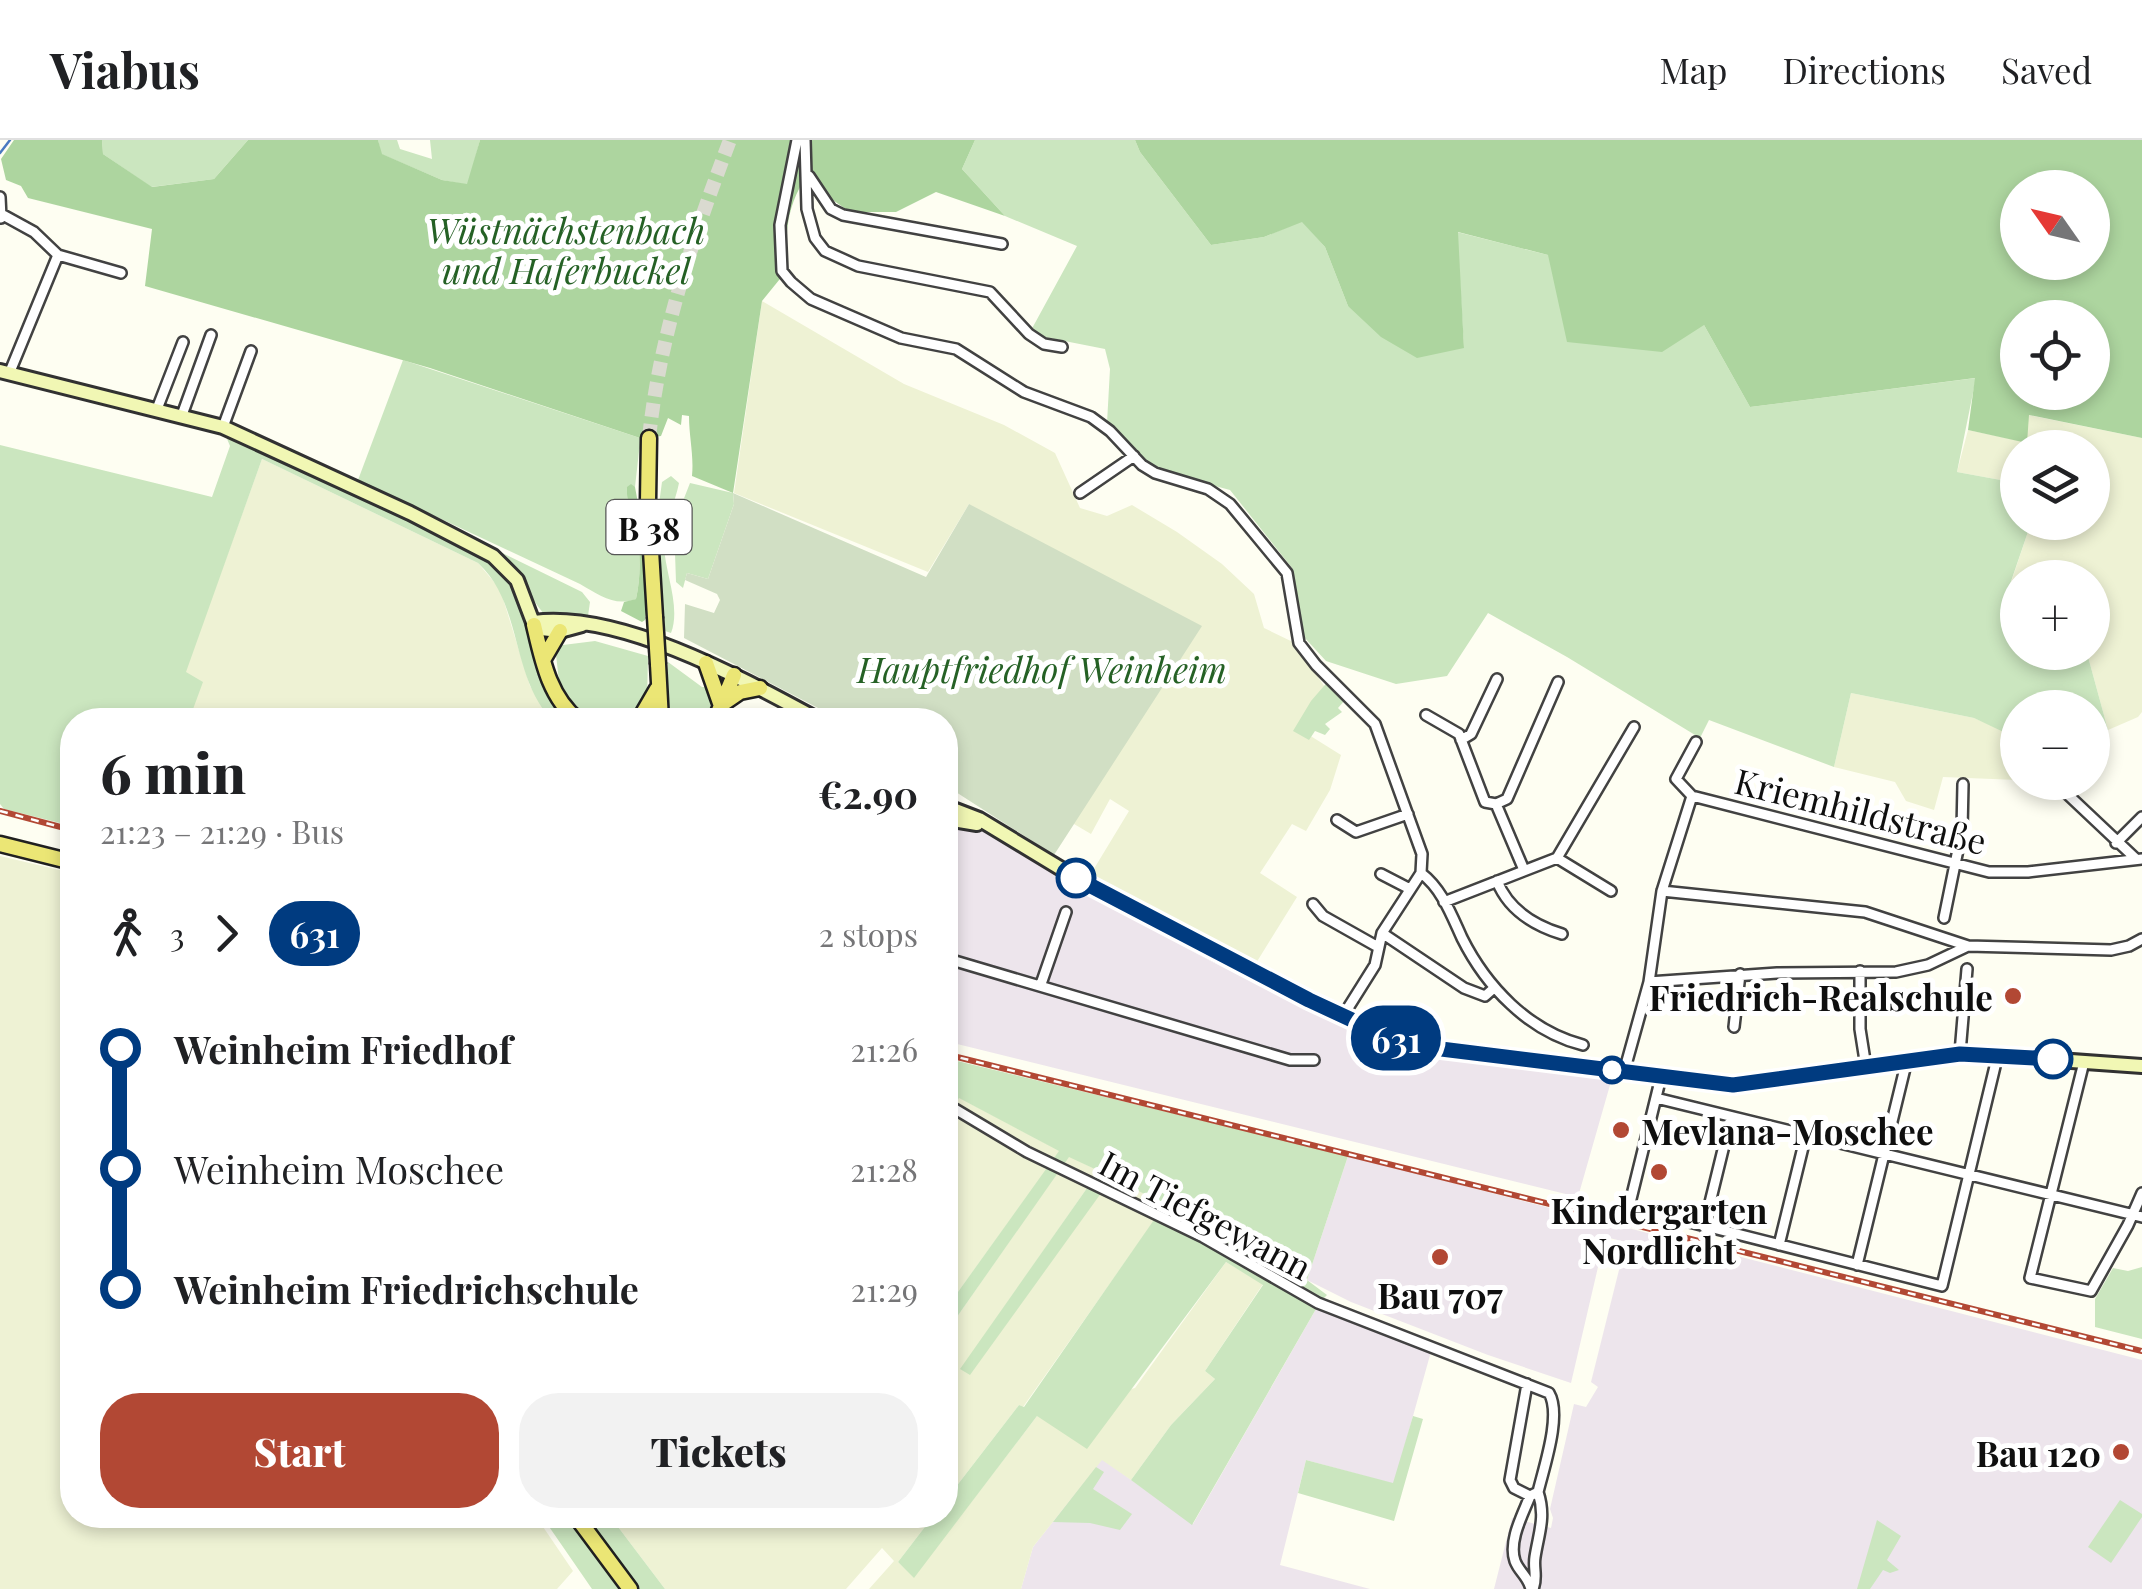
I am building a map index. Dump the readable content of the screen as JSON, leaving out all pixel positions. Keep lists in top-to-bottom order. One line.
{"streets":{"main road":["B 38"],"street":["Kriemhildstraße","Im Tiefgewann"]},"parks":["Wüstnächstenbach und Haferbuckel","Hauptfriedhof Weinheim"],"places":["Friedrich-Realschule","Mevlana-Moschee","Kindergarten Nordlicht","Bau 707","Bau 120"],"lines":["bus line 631"],"north":"top left","page":{"header":"Viabus","nav":["Map","Directions","Saved"],"on_map":"631","map_buttons":["+","−"],"heading":["6 min","21:23 – 21:29 · Bus","€2.90"],"legs":["3","631","2 stops"],"list":[{"name":"Weinheim Friedhof","value":"21:26"},{"name":"Weinheim Moschee","value":"21:28"},{"name":"Weinheim Friedrichschule","value":"21:29"}],"buttons":["Start","Tickets"]}}
